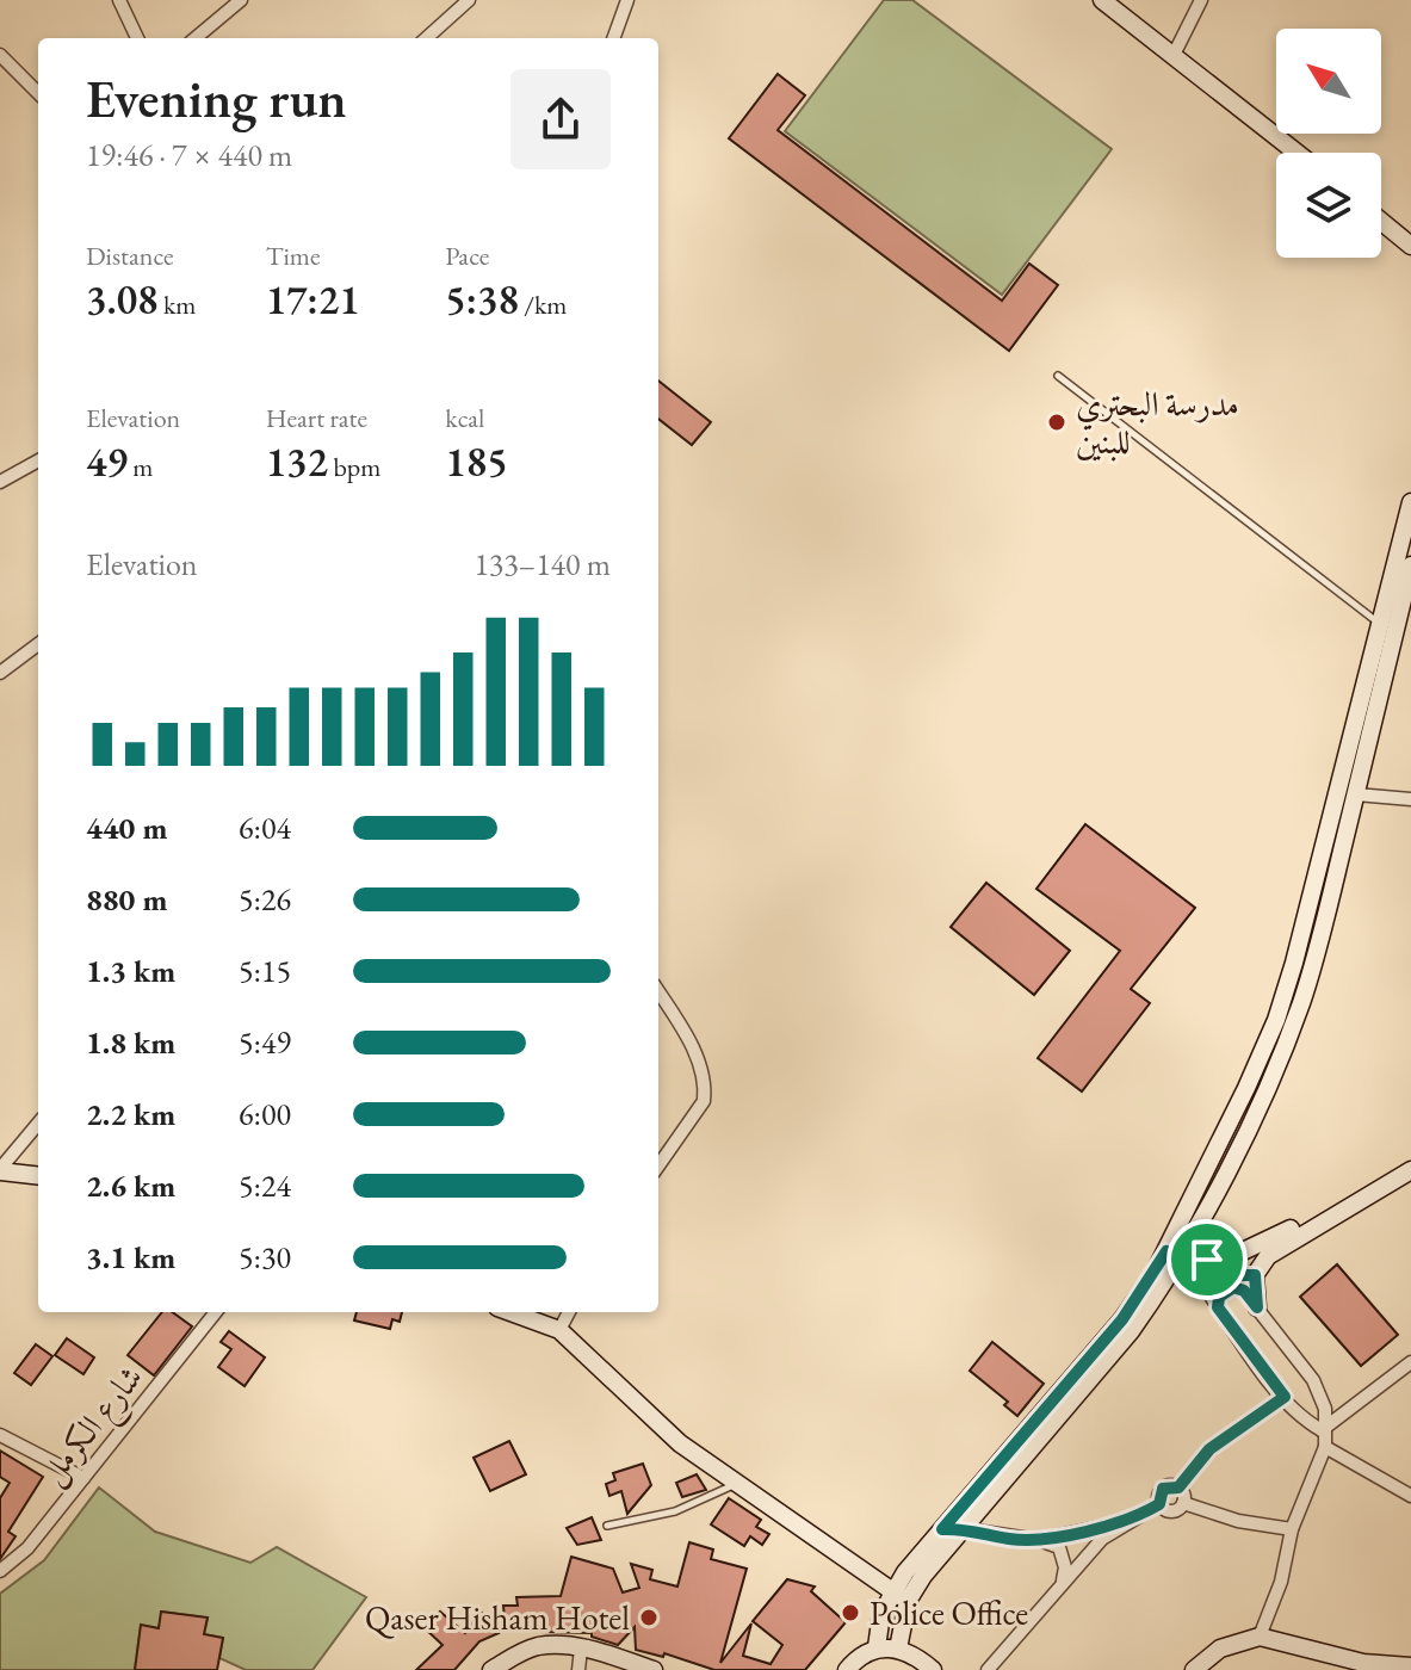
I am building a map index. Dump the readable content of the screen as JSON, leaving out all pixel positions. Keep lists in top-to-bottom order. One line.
{"streets":{"street":["شارع الكرمل"]},"places":["مدرسة البحتري للبنين","Police Office","Qaser Hisham Hotel"],"north":"top left","page":{"heading":["Evening run","19:46 · 7 × 440 m"],"stats":[["Distance","3.08 km"],["Time","17:21"],["Pace","5:38 /km"],["Elevation","49 m"],["Heart rate","132 bpm"],["kcal","185"]],"chart":["Elevation","133–140 m"],"list":[{"name":"440 m","note":"6:04"},{"name":"880 m","note":"5:26"},{"name":"1.3 km","note":"5:15"},{"name":"1.8 km","note":"5:49"},{"name":"2.2 km","note":"6:00"},{"name":"2.6 km","note":"5:24"},{"name":"3.1 km","note":"5:30"}]}}
